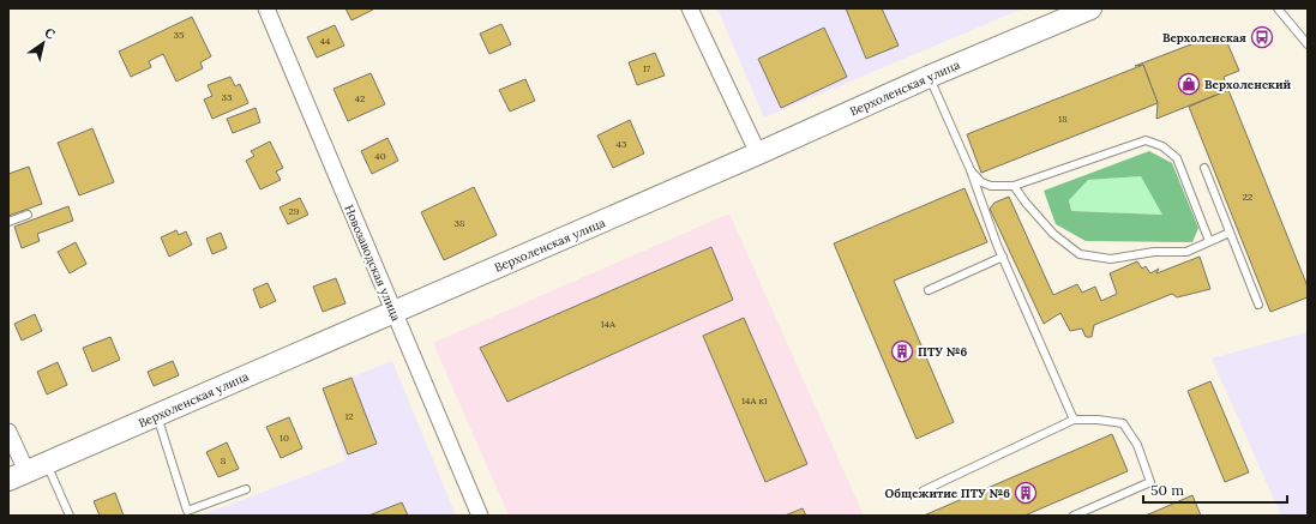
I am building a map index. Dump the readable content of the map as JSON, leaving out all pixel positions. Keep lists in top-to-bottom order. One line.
{"streets":{"main road":["Верхоленская улица"],"street":["Новозаводская улица"]},"crossings":[["Верхоленская улица","Новозаводская улица"]],"places":{"bus stop":["Верхоленская"],"shop":["Верхоленский"],"building":["ПТУ №6","Общежитие ПТУ №6"]},"house_numbers":["35","44","17","33","42","18","43","40","22","29","38","14А","14А к1","12","10","8"],"scale_bar":"50 m","north":"top right"}
